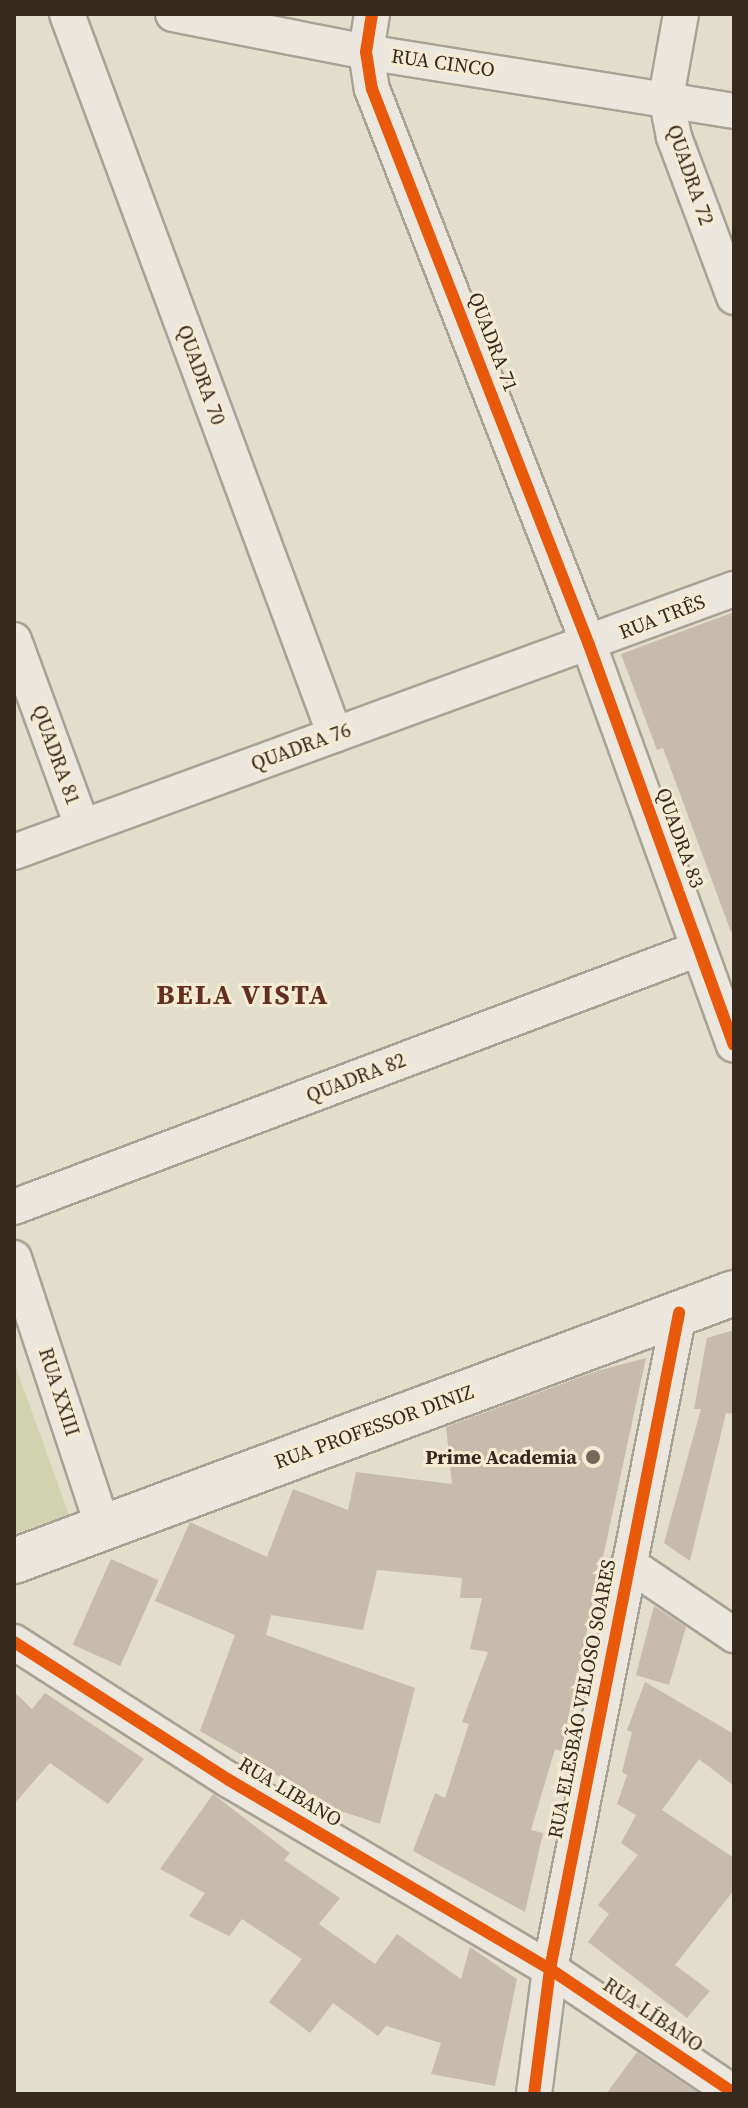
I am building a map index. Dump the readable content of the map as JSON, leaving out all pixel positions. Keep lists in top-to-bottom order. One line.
{"streets":{"street":["RUA CINCO","QUADRA 72","QUADRA 71","QUADRA 70","RUA TRÊS","QUADRA 76","QUADRA 81","QUADRA 83","QUADRA 82","RUA XXIII","RUA PROFESSOR DINIZ","RUA ELESBÃO VELOSO SOARES","RUA LIBANO","RUA LÍBANO"]},"crossings":[["RUA CINCO","QUADRA 72"],["RUA CINCO","QUADRA 71"],["QUADRA 71","RUA TRÊS"],["QUADRA 71","QUADRA 76"],["QUADRA 71","QUADRA 83"],["QUADRA 70","QUADRA 76"],["RUA TRÊS","QUADRA 76"],["RUA TRÊS","QUADRA 83"],["QUADRA 76","QUADRA 81"],["QUADRA 76","QUADRA 83"],["QUADRA 83","QUADRA 82"],["RUA XXIII","RUA PROFESSOR DINIZ"],["RUA PROFESSOR DINIZ","RUA ELESBÃO VELOSO SOARES"],["RUA ELESBÃO VELOSO SOARES","RUA LIBANO"],["RUA ELESBÃO VELOSO SOARES","RUA LÍBANO"],["RUA LIBANO","RUA LÍBANO"]],"districts":["BELA VISTA"],"places":["Prime Academia"]}
